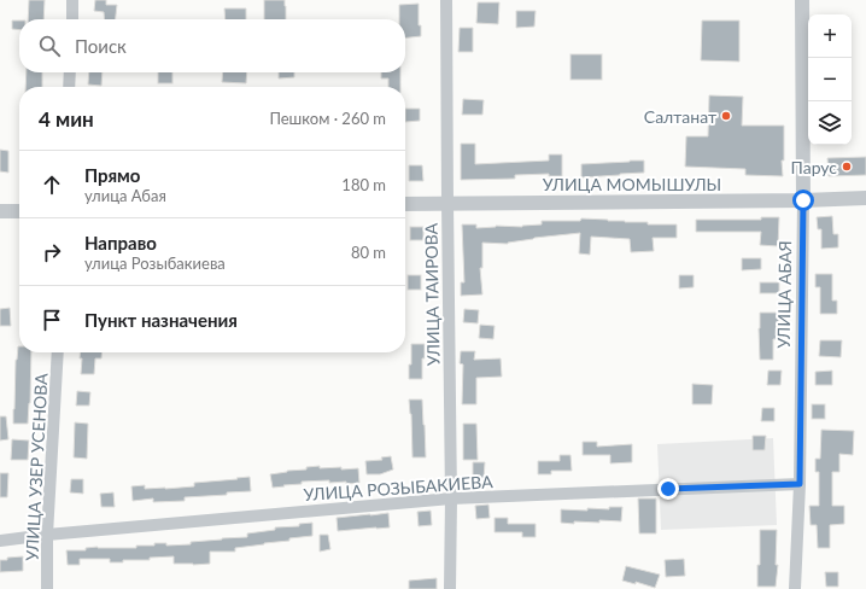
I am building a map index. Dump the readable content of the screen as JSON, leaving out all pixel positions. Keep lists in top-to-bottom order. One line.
{"streets":{"street":["УЛИЦА МОМЫШУЛЫ","УЛИЦА ТАИРОВА","УЛИЦА АБАЯ","УЛИЦА УЗЕР УСЕНОВА","УЛИЦА РОЗЫБАКИЕВА"]},"crossings":[["УЛИЦА МОМЫШУЛЫ","УЛИЦА ТАИРОВА"],["УЛИЦА МОМЫШУЛЫ","УЛИЦА АБАЯ"],["УЛИЦА ТАИРОВА","УЛИЦА РОЗЫБАКИЕВА"],["УЛИЦА АБАЯ","УЛИЦА РОЗЫБАКИЕВА"],["УЛИЦА УЗЕР УСЕНОВА","УЛИЦА РОЗЫБАКИЕВА"]],"places":["Салтанат","Парус"],"page":{"map_buttons":["+","−"],"search":"Поиск","heading":["4 мин","Пешком · 260 m"],"list":[["Прямо","улица Абая","180 m"],["Направо","улица Розыбакиева","80 m"],"Пункт назначения"]}}
